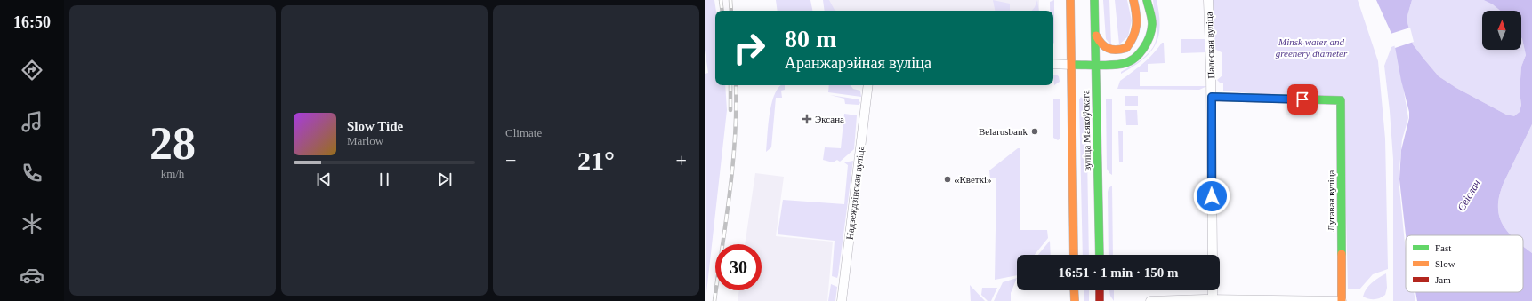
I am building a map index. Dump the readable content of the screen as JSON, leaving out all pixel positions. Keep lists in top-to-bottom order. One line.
{"streets":{"main road":["вуліца Маякоўскага","Лугавая вуліца"],"street":["Палеская вуліца","Надзеждзінская вуліца"]},"crossings":[["Палеская вуліца","Лугавая вуліца"]],"water":["Свіслач"],"parks":["Minsk water and greenery diameter"],"places":{"health":["Эксана"],"other":["Belarusbank","«Кветкі»"]},"legend":["Fast","Slow","Jam"],"north":"top","page":{"tabs":"16:50","tile":[["28","km/h"],"Climate"],"turn":["80 m","Аранжарэйная вуліца"],"song":["Slow Tide","Marlow"],"heat":["−","21°","+"],"limit":"30","trip":"16:51 · 1 min · 150 m"}}
